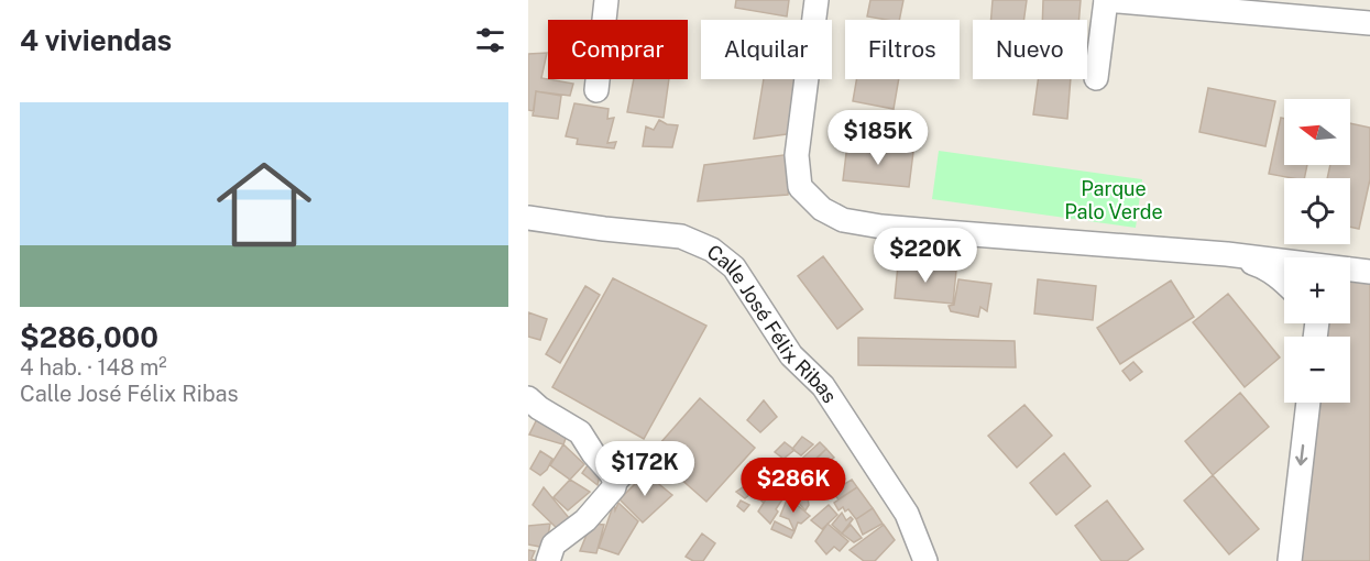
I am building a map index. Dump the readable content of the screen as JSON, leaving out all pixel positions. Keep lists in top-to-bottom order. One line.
{"streets":{"street":["Calle José Félix Ribas"]},"parks":["Parque Palo Verde"],"north":"left","page":{"heading":"4 viviendas","chip":["Comprar","Alquilar","Filtros","Nuevo"],"list":[{"name":"$286,000","note":"4 hab. · 148 m² · Calle José Félix Ribas"}],"map_buttons":["+","−"],"price":["$185K","$220K","$172K","$286K"]}}
